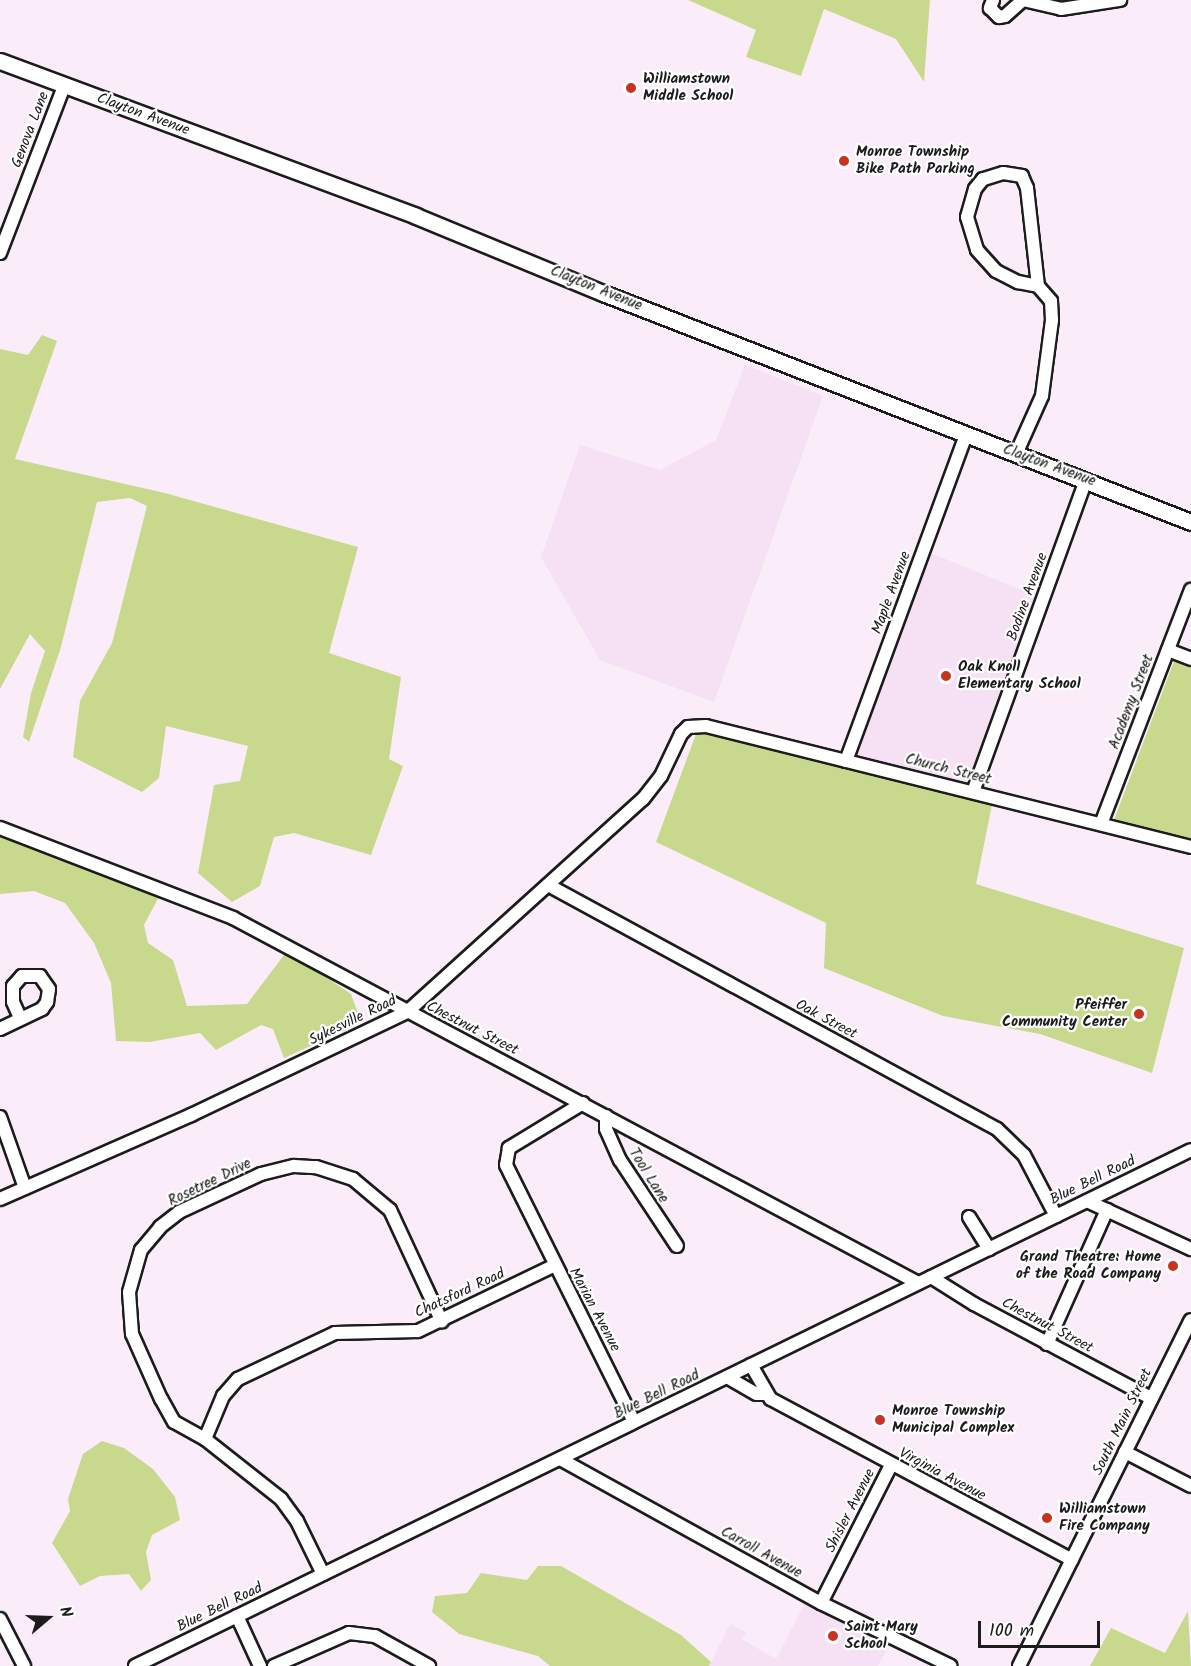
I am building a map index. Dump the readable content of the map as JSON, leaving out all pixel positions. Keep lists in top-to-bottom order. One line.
{"streets":{"main road":["Clayton Avenue"],"street":["Genova Lane","Maple Avenue","Bodine Avenue","Academy Street","Church Street","Oak Street","Sykesville Road","Chestnut Street","Tool Lane","Blue Bell Road","Rosetree Drive","Chatsford Road","Marian Avenue","South Main Street","Virginia Avenue","Shisler Avenue","Carroll Avenue"]},"crossings":[["Clayton Avenue","Genova Lane"],["Clayton Avenue","Maple Avenue"],["Clayton Avenue","Bodine Avenue"],["Maple Avenue","Church Street"],["Bodine Avenue","Church Street"],["Academy Street","Church Street"],["Church Street","Sykesville Road"],["Oak Street","Sykesville Road"],["Oak Street","Blue Bell Road"],["Sykesville Road","Chestnut Street"],["Chestnut Street","Tool Lane"],["Chestnut Street","Blue Bell Road"],["Chestnut Street","Marian Avenue"],["Chestnut Street","South Main Street"],["Blue Bell Road","Rosetree Drive"],["Blue Bell Road","Marian Avenue"],["Blue Bell Road","Virginia Avenue"],["Blue Bell Road","Carroll Avenue"],["Rosetree Drive","Chatsford Road"],["Chatsford Road","Marian Avenue"],["South Main Street","Virginia Avenue"],["Virginia Avenue","Shisler Avenue"],["Shisler Avenue","Carroll Avenue"]],"places":["Williamstown Middle School","Monroe Township Bike Path Parking","Oak Knoll Elementary School","Pfeiffer Community Center","Grand Theatre: Home of the Road Company","Monroe Township Municipal Complex","Williamstown Fire Company","Saint Mary School"],"scale_bar":"100 m","north":"right"}
